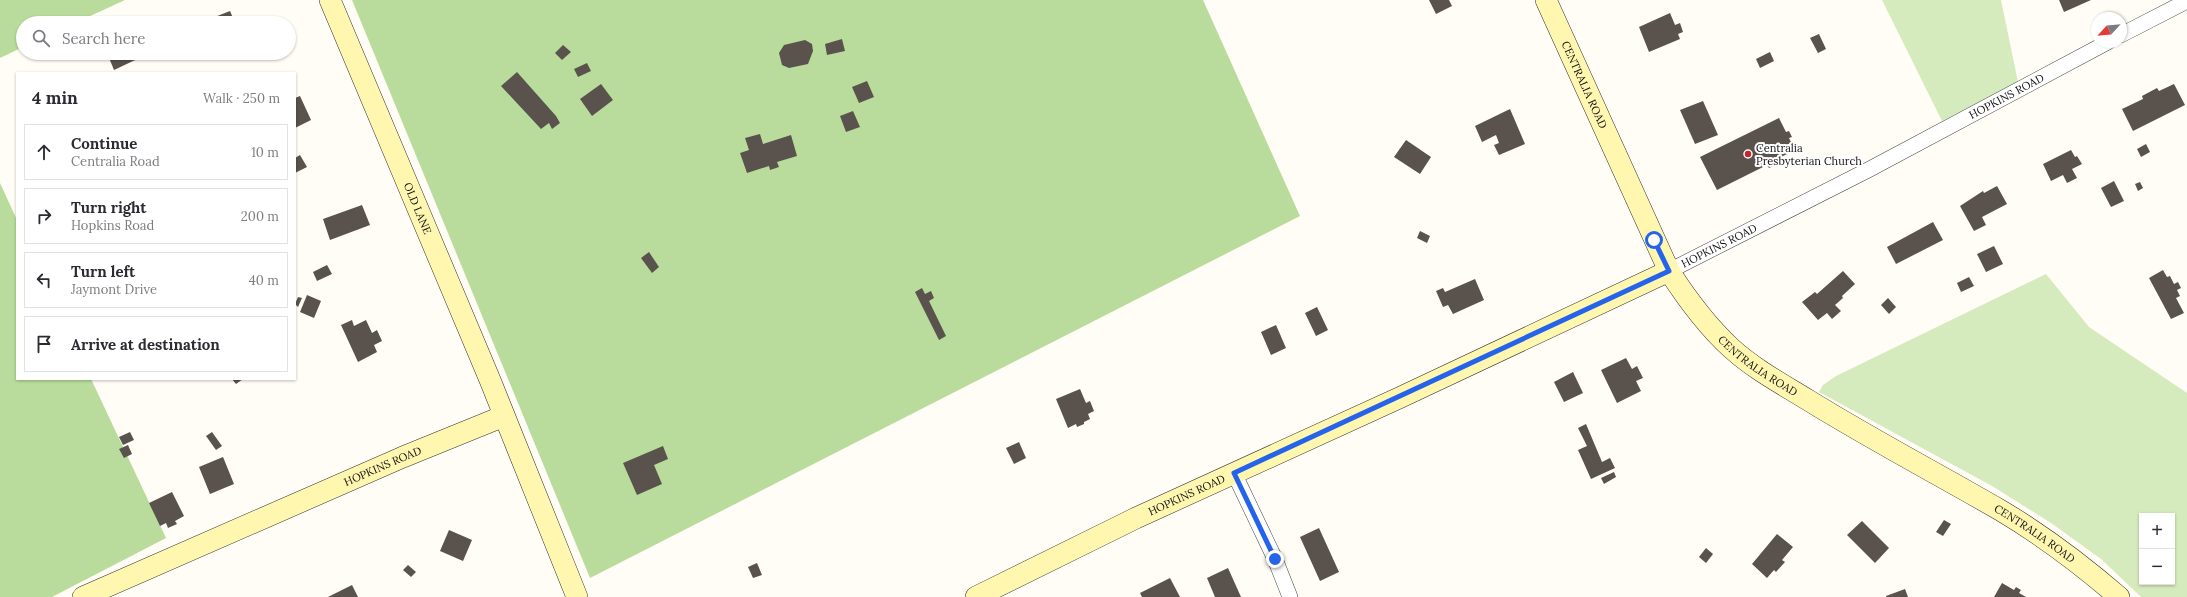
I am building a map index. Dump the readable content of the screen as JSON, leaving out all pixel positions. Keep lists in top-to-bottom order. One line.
{"streets":{"main road":["CENTRALIA ROAD","HOPKINS ROAD","OLD LANE"]},"crossings":[["CENTRALIA ROAD","HOPKINS ROAD"],["HOPKINS ROAD","OLD LANE"]],"places":["Centralia Presbyterian Church"],"north":"bottom left","page":{"search":"Search here","heading":["4 min","Walk · 250 m"],"list":[["Continue","Centralia Road","10 m"],["Turn right","Hopkins Road","200 m"],["Turn left","Jaymont Drive","40 m"],"Arrive at destination"],"map_buttons":["+","−"]}}
